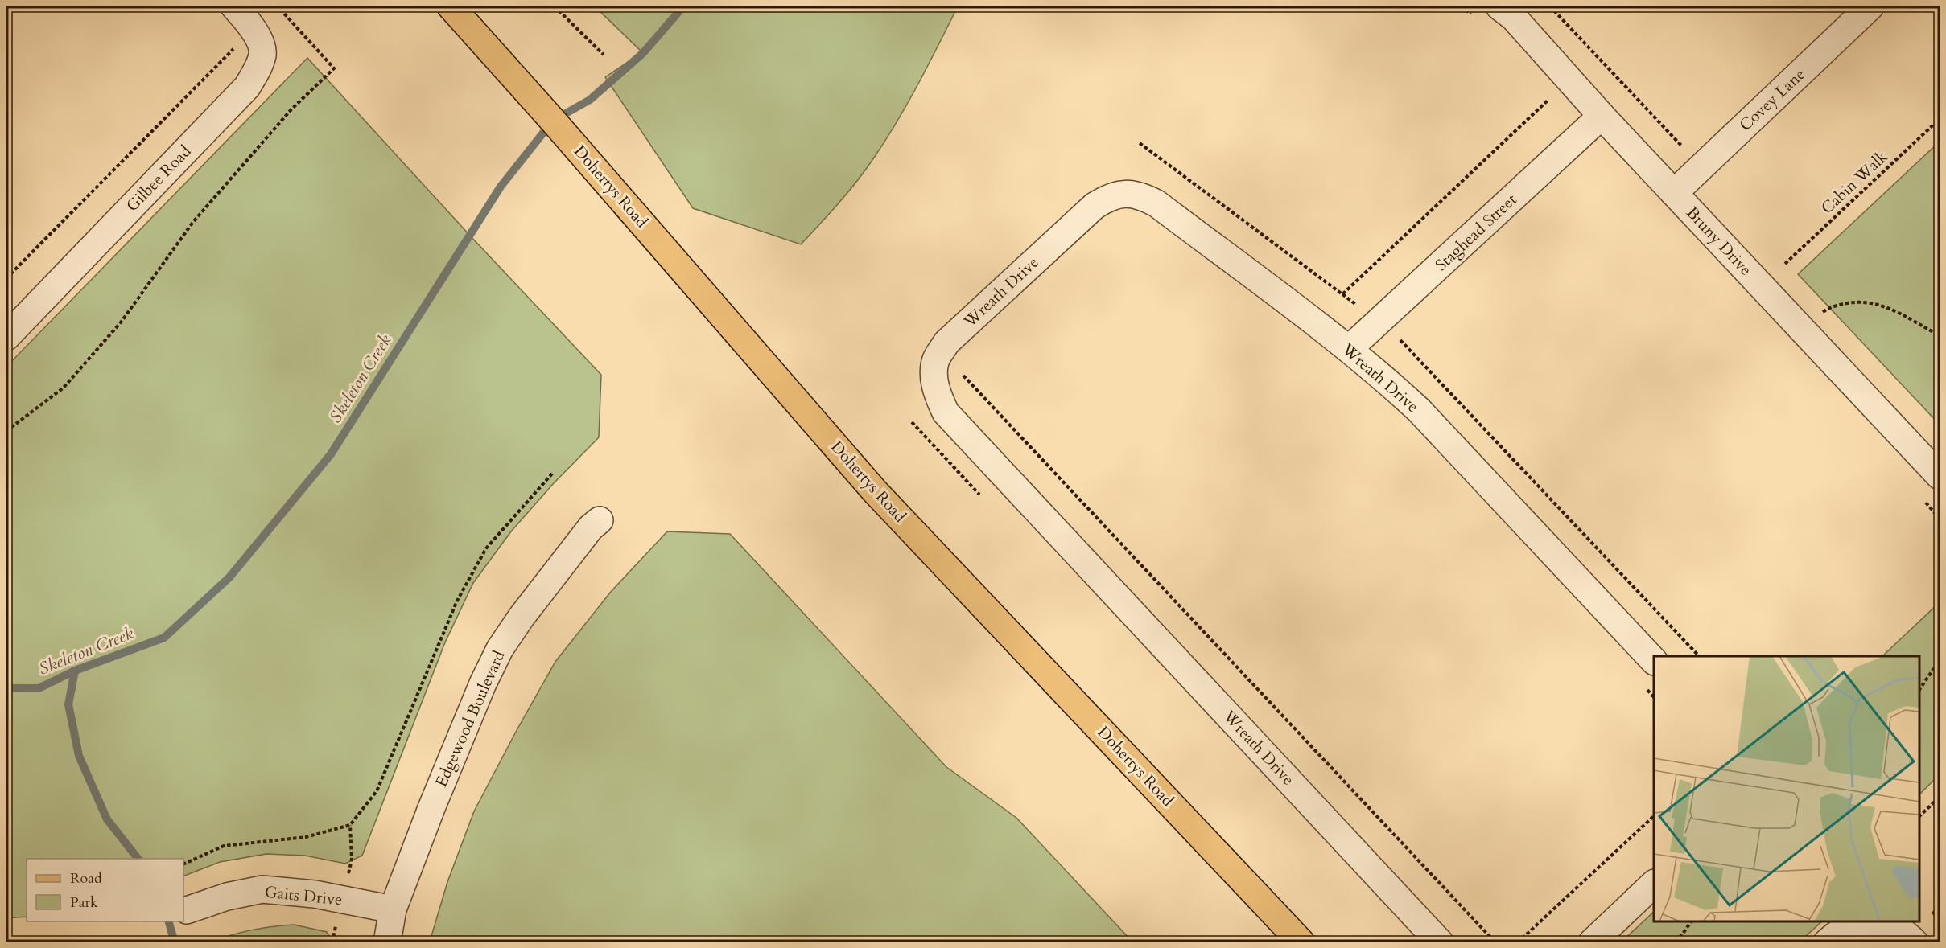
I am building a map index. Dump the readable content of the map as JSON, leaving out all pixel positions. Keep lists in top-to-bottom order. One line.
{"streets":{"main road":["Dohertys Road"],"street":["Covey Lane","Gilbee Road","Staghead Street","Bruny Drive","Wreath Drive","Edgewood Boulevard","Gaits Drive"],"path":["Cabin Walk"]},"crossings":[["Covey Lane","Bruny Drive"],["Staghead Street","Bruny Drive"],["Staghead Street","Wreath Drive"],["Edgewood Boulevard","Gaits Drive"]],"water":["Skeleton Creek"],"legend":["Road","Park"]}
